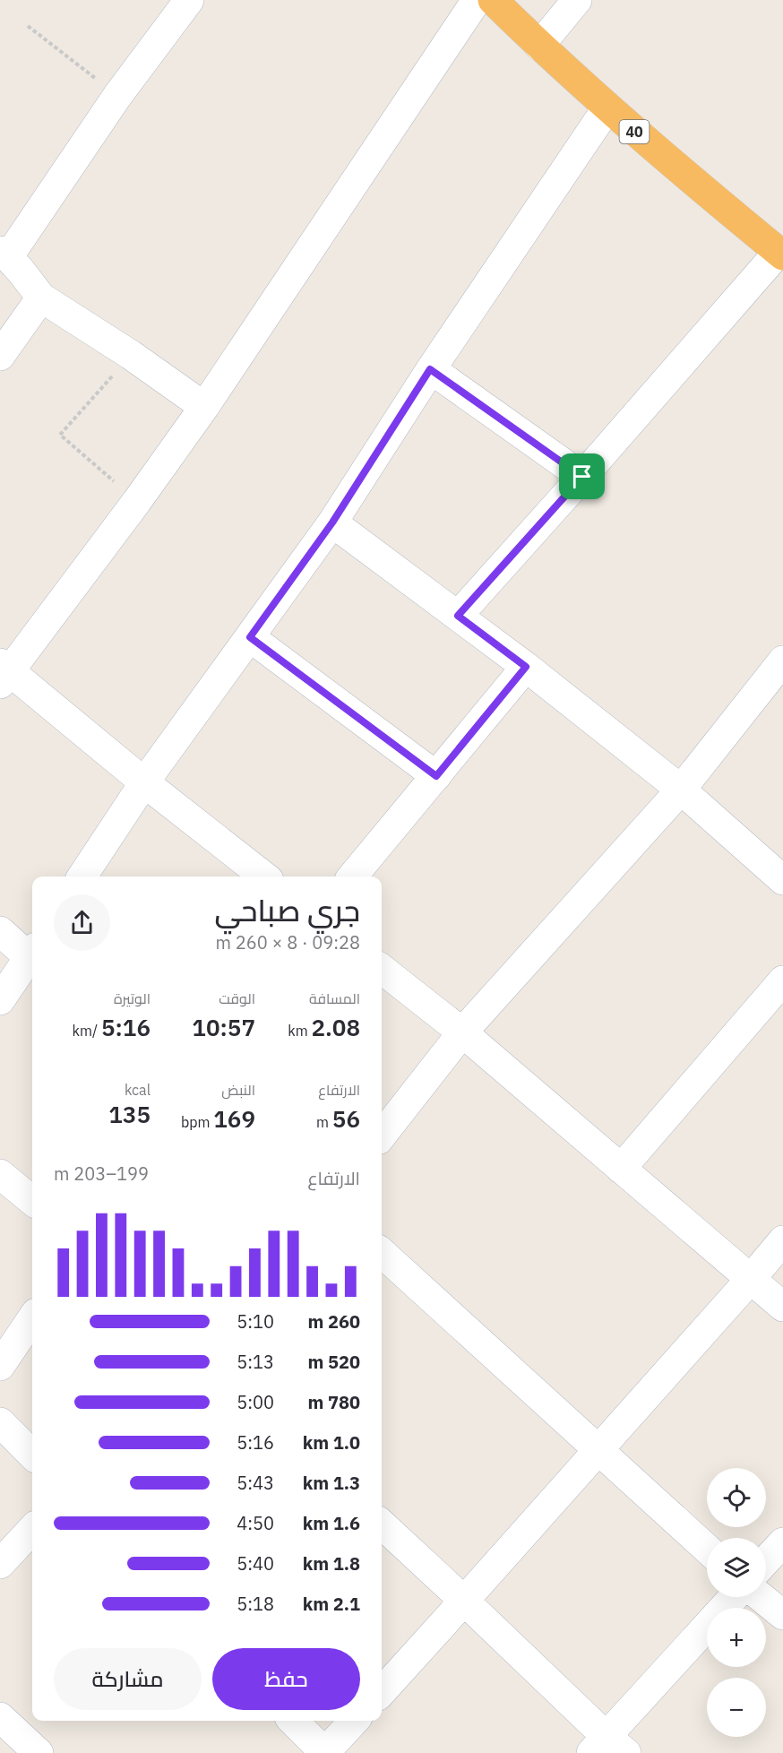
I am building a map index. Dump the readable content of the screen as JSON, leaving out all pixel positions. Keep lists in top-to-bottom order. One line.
{"streets":{"highway":["40"]},"page":{"heading":["جري صباحي","09:28 · 8 × 260 m"],"stats":[["المسافة","2.08 km"],["الوقت","10:57"],["الوتيرة","5:16 /km"],["الارتفاع","56 m"],["النبض","169 bpm"],["kcal","135"]],"chart":["الارتفاع","199–203 m"],"list":[{"name":"260 m","note":"5:10"},{"name":"520 m","note":"5:13"},{"name":"780 m","note":"5:00"},{"name":"1.0 km","note":"5:16"},{"name":"1.3 km","note":"5:43"},{"name":"1.6 km","note":"4:50"},{"name":"1.8 km","note":"5:40"},{"name":"2.1 km","note":"5:18"}],"map_buttons":["+","−"],"buttons":["حفظ","مشاركة"]}}
